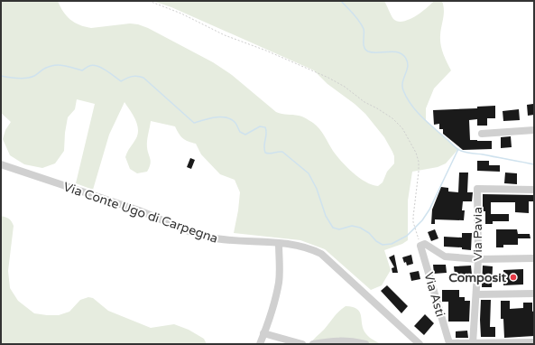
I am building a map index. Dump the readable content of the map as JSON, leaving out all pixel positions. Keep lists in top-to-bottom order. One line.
{"streets":{"street":["Via Conte Ugo di Carpegna","Via Pavia","Via Asti"]},"places":["Composit"]}
